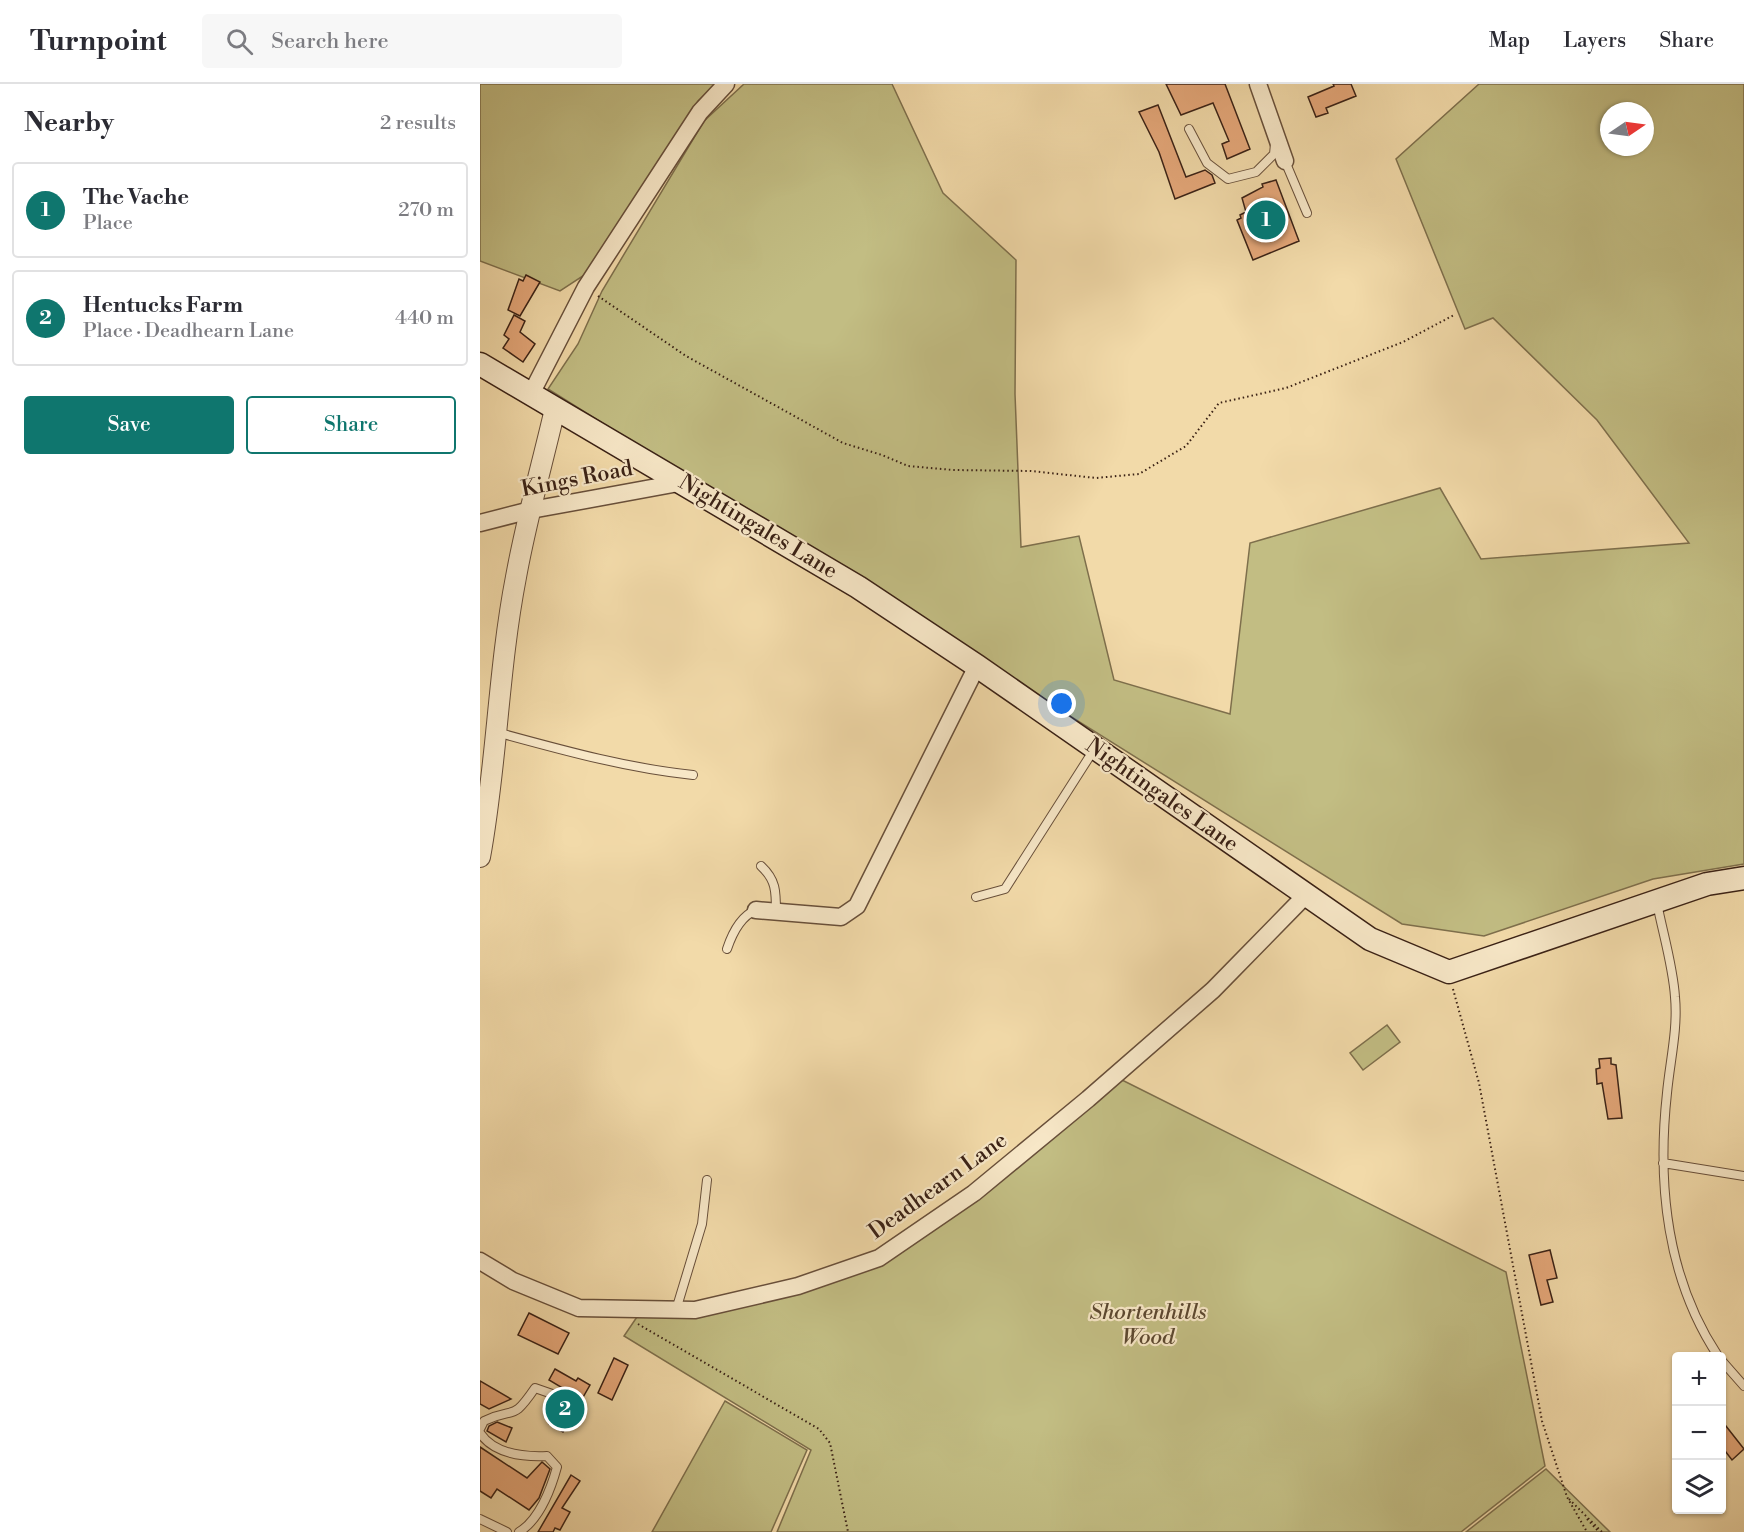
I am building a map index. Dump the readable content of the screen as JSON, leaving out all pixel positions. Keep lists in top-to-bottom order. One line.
{"streets":{"main road":["Nightingales Lane"],"street":["Kings Road","Deadhearn Lane"]},"crossings":[["Kings Road","Nightingales Lane"],["Nightingales Lane","Deadhearn Lane"]],"parks":["Shortenhills Wood"],"north":"right","page":{"header":"Turnpoint","search":"Search here","nav":["Map","Layers","Share"],"heading":["Nearby","2 results"],"list":[{"mark":"1","name":"The Vache","note":"Place","value":"270 m"},{"mark":"2","name":"Hentucks Farm","note":"Place · Deadhearn Lane","value":"440 m"}],"pins":["1","2"],"buttons":["Save","Share"],"map_buttons":["+","−"]}}
